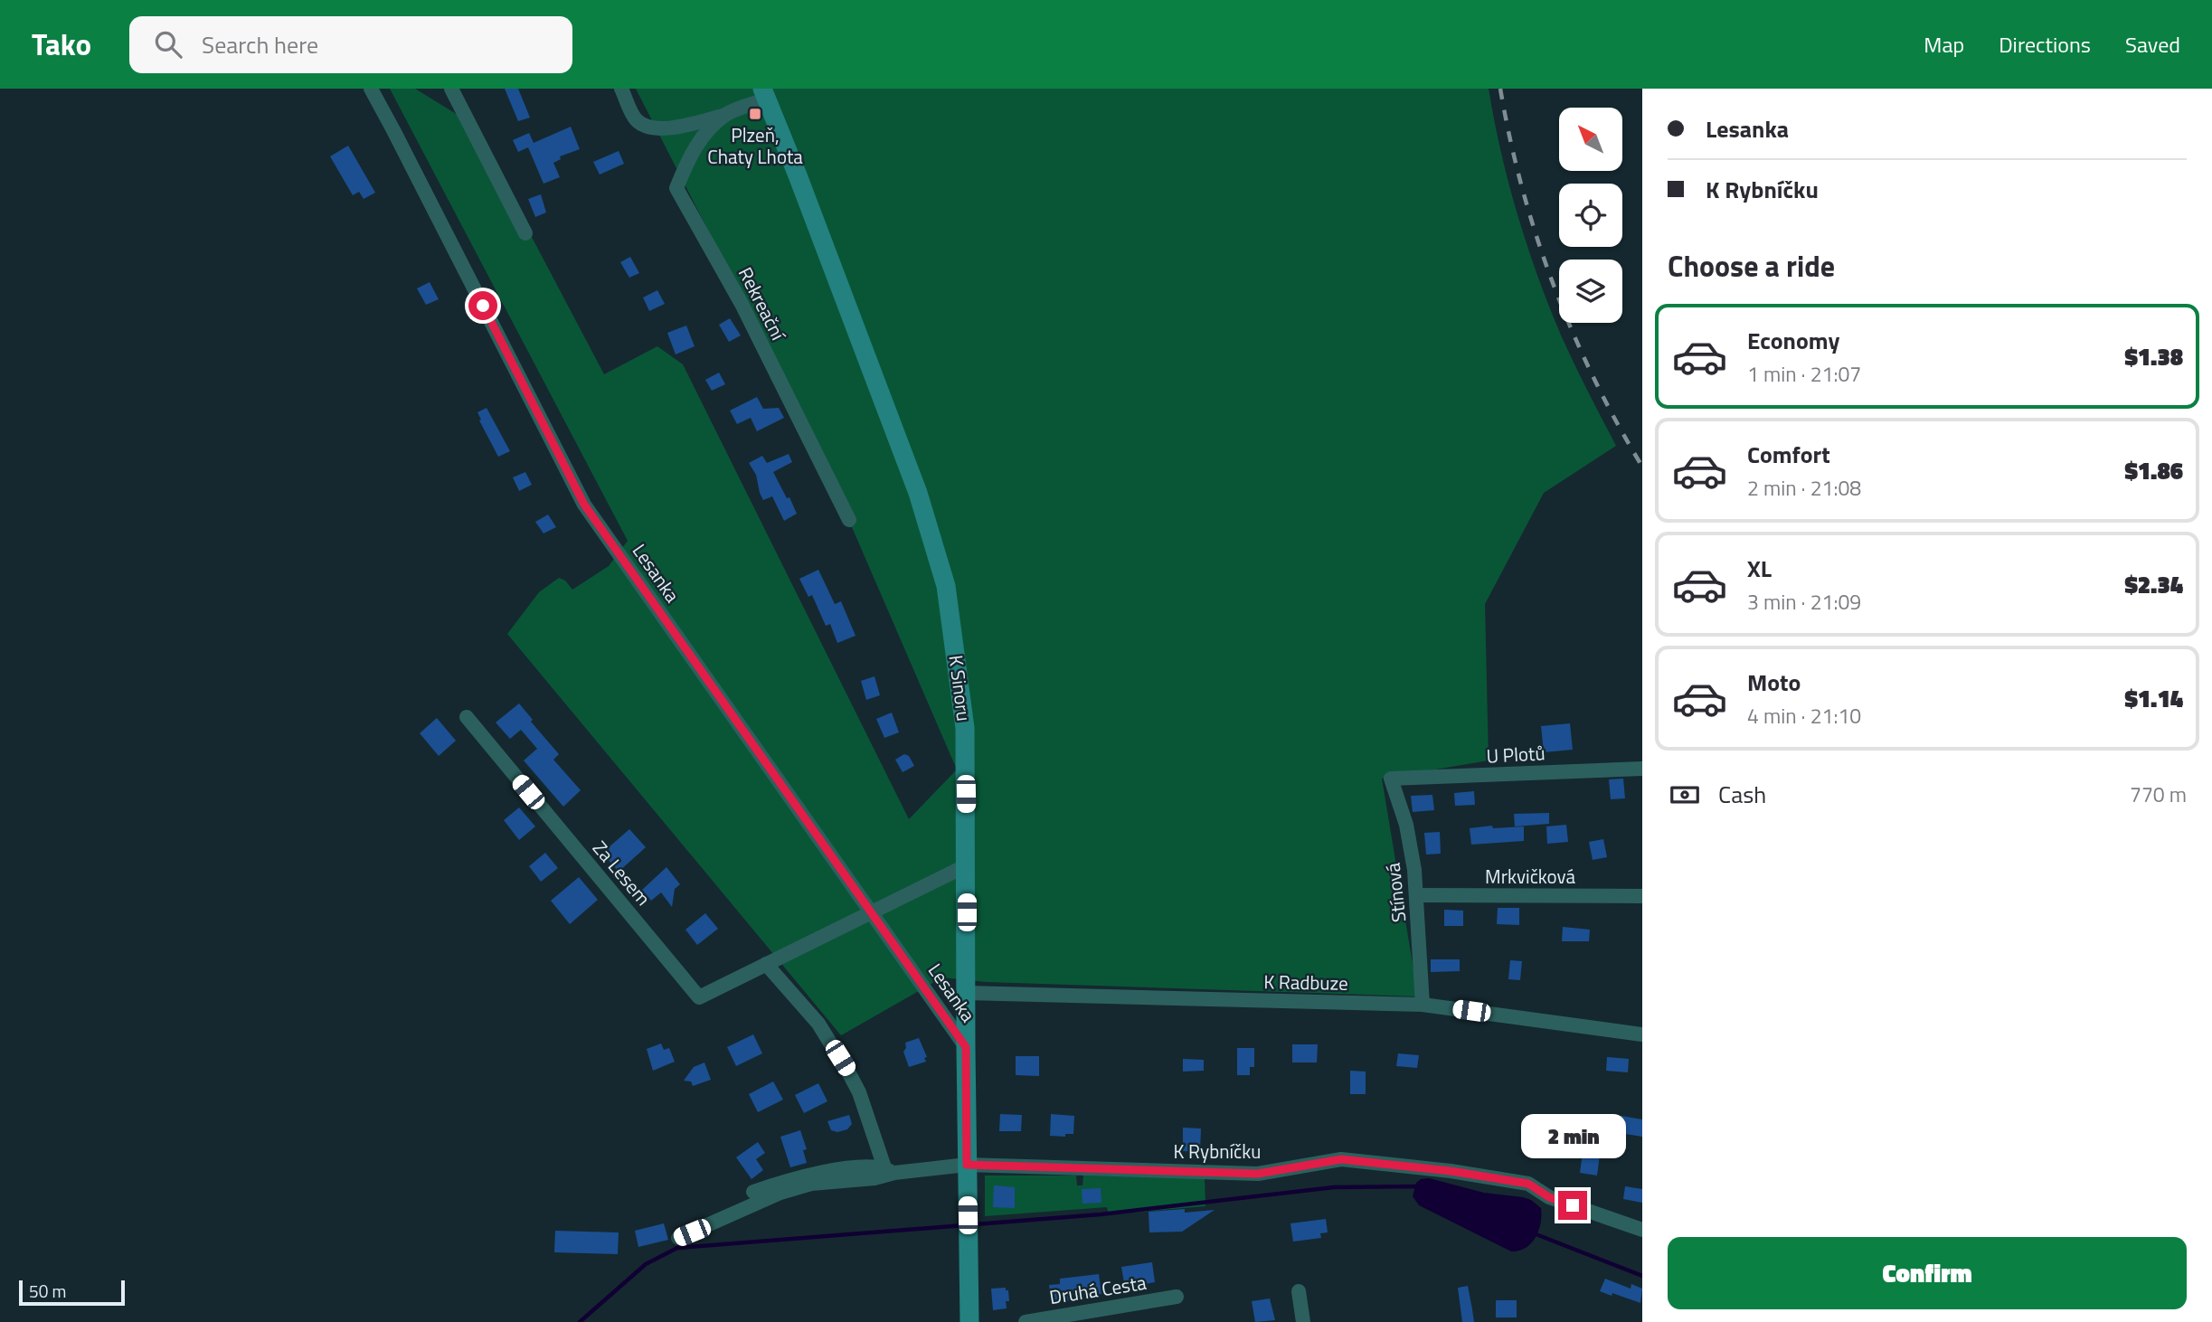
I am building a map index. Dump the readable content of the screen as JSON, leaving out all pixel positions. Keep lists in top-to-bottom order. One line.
{"streets":{"street":["Rekreační","Lesanka","K Sinoru","U Plotů","Za Lesem","Mrkvičková","Stínová","K Radbuze","K Rybníčku","Druhá Cesta"]},"crossings":[["Rekreační","K Sinoru"],["Lesanka","K Sinoru"],["Lesanka","Za Lesem"],["K Sinoru","Za Lesem"],["K Sinoru","K Radbuze"],["K Sinoru","K Rybníčku"],["U Plotů","Stínová"],["Mrkvičková","Stínová"],["Stínová","K Radbuze"]],"places":{"transit":["Plzeň, Chaty Lhota"]},"scale_bar":"50 m","north":"top left","page":{"header":"Tako","search":"Search here","nav":["Map","Directions","Saved"],"banner":["Lesanka","K Rybníčku"],"heading":"Choose a ride","list":[{"name":"Economy","note":"1 min · 21:07","value":"$1.38"},{"name":"Comfort","note":"2 min · 21:08","value":"$1.86"},{"name":"XL","note":"3 min · 21:09","value":"$2.34"},{"name":"Moto","note":"4 min · 21:10","value":"$1.14"}],"pay":["Cash","770 m"],"bubble":"2 min","buttons":"Confirm","scale":"50 m"}}
